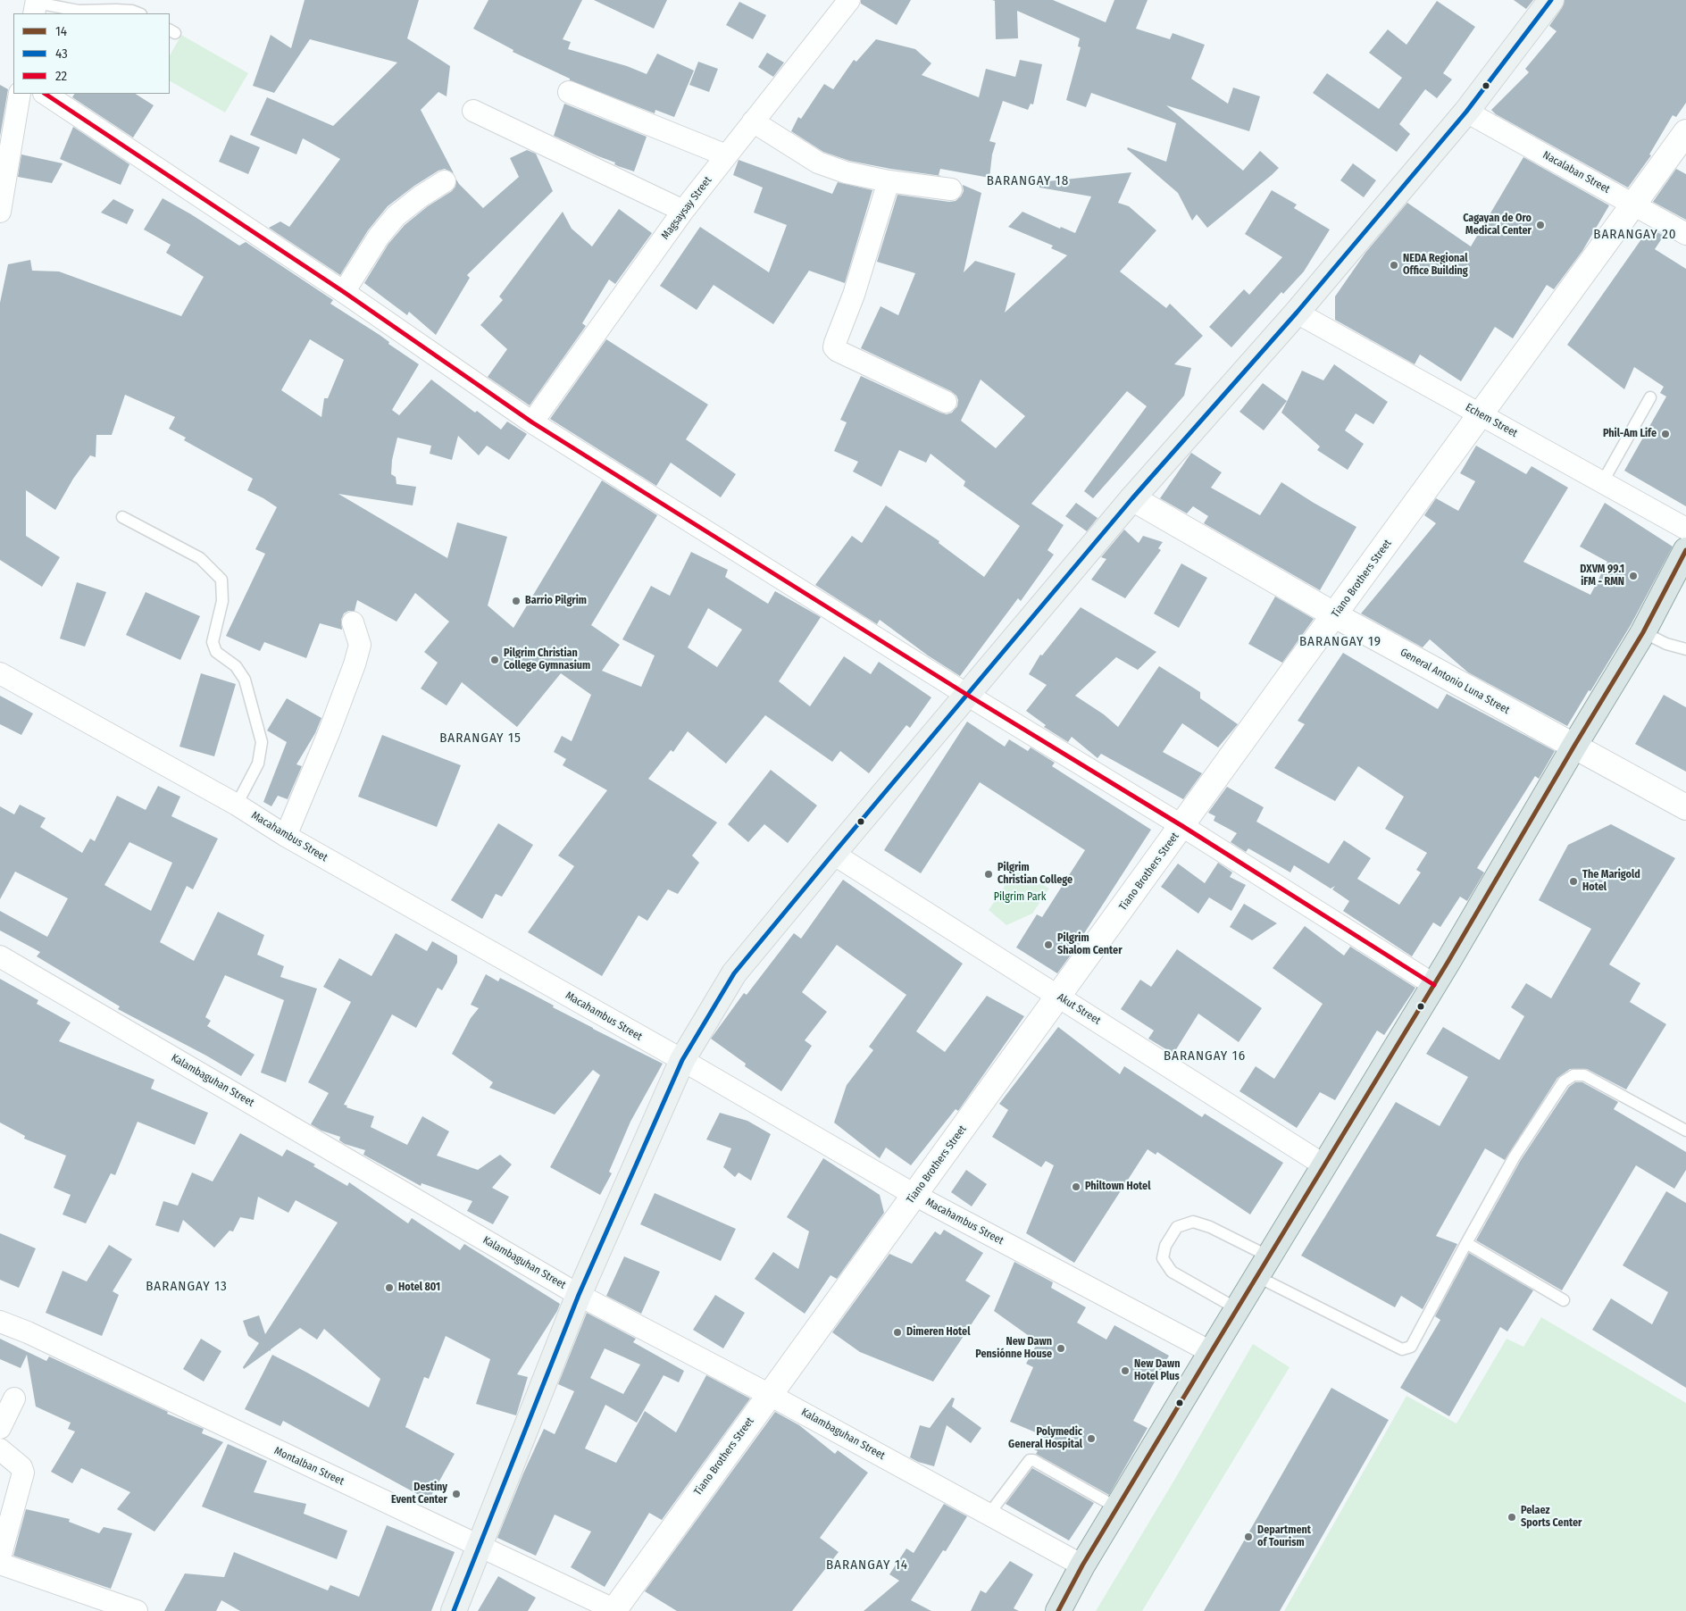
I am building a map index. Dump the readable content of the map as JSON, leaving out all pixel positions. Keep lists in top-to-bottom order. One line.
{"streets":{"street":["Nacalaban Street","Magsaysay Street","Echem Street","Tiano Brothers Street","General Antonio Luna Street","Macahambus Street","Akut Street","Kalambaguhan Street","Montalban Street"]},"crossings":[["Nacalaban Street","Tiano Brothers Street"],["Echem Street","Tiano Brothers Street"],["Tiano Brothers Street","General Antonio Luna Street"],["Tiano Brothers Street","Macahambus Street"],["Tiano Brothers Street","Akut Street"],["Tiano Brothers Street","Kalambaguhan Street"],["Tiano Brothers Street","Montalban Street"]],"districts":["BARANGAY 18","BARANGAY 20","BARANGAY 19","BARANGAY 15","BARANGAY 16","BARANGAY 13","BARANGAY 14"],"parks":["Pilgrim Park"],"places":["Cagayan de Oro Medical Center","NEDA Regional Office Building","Phil-Am Life","DXVM 99.1 iFM - RMN","Barrio Pilgrim","Pilgrim Christian College Gymnasium","Pilgrim Christian College","The Marigold Hotel","Pilgrim Shalom Center","Philtown Hotel","Hotel 801","Dimeren Hotel","New Dawn Pensiónne House","New Dawn Hotel Plus","Polymedic General Hospital","Destiny Event Center","Pelaez Sports Center","Department of Tourism"],"lines":["transit line 43","transit line 22","transit line 14"],"legend":["14","43","22"]}
